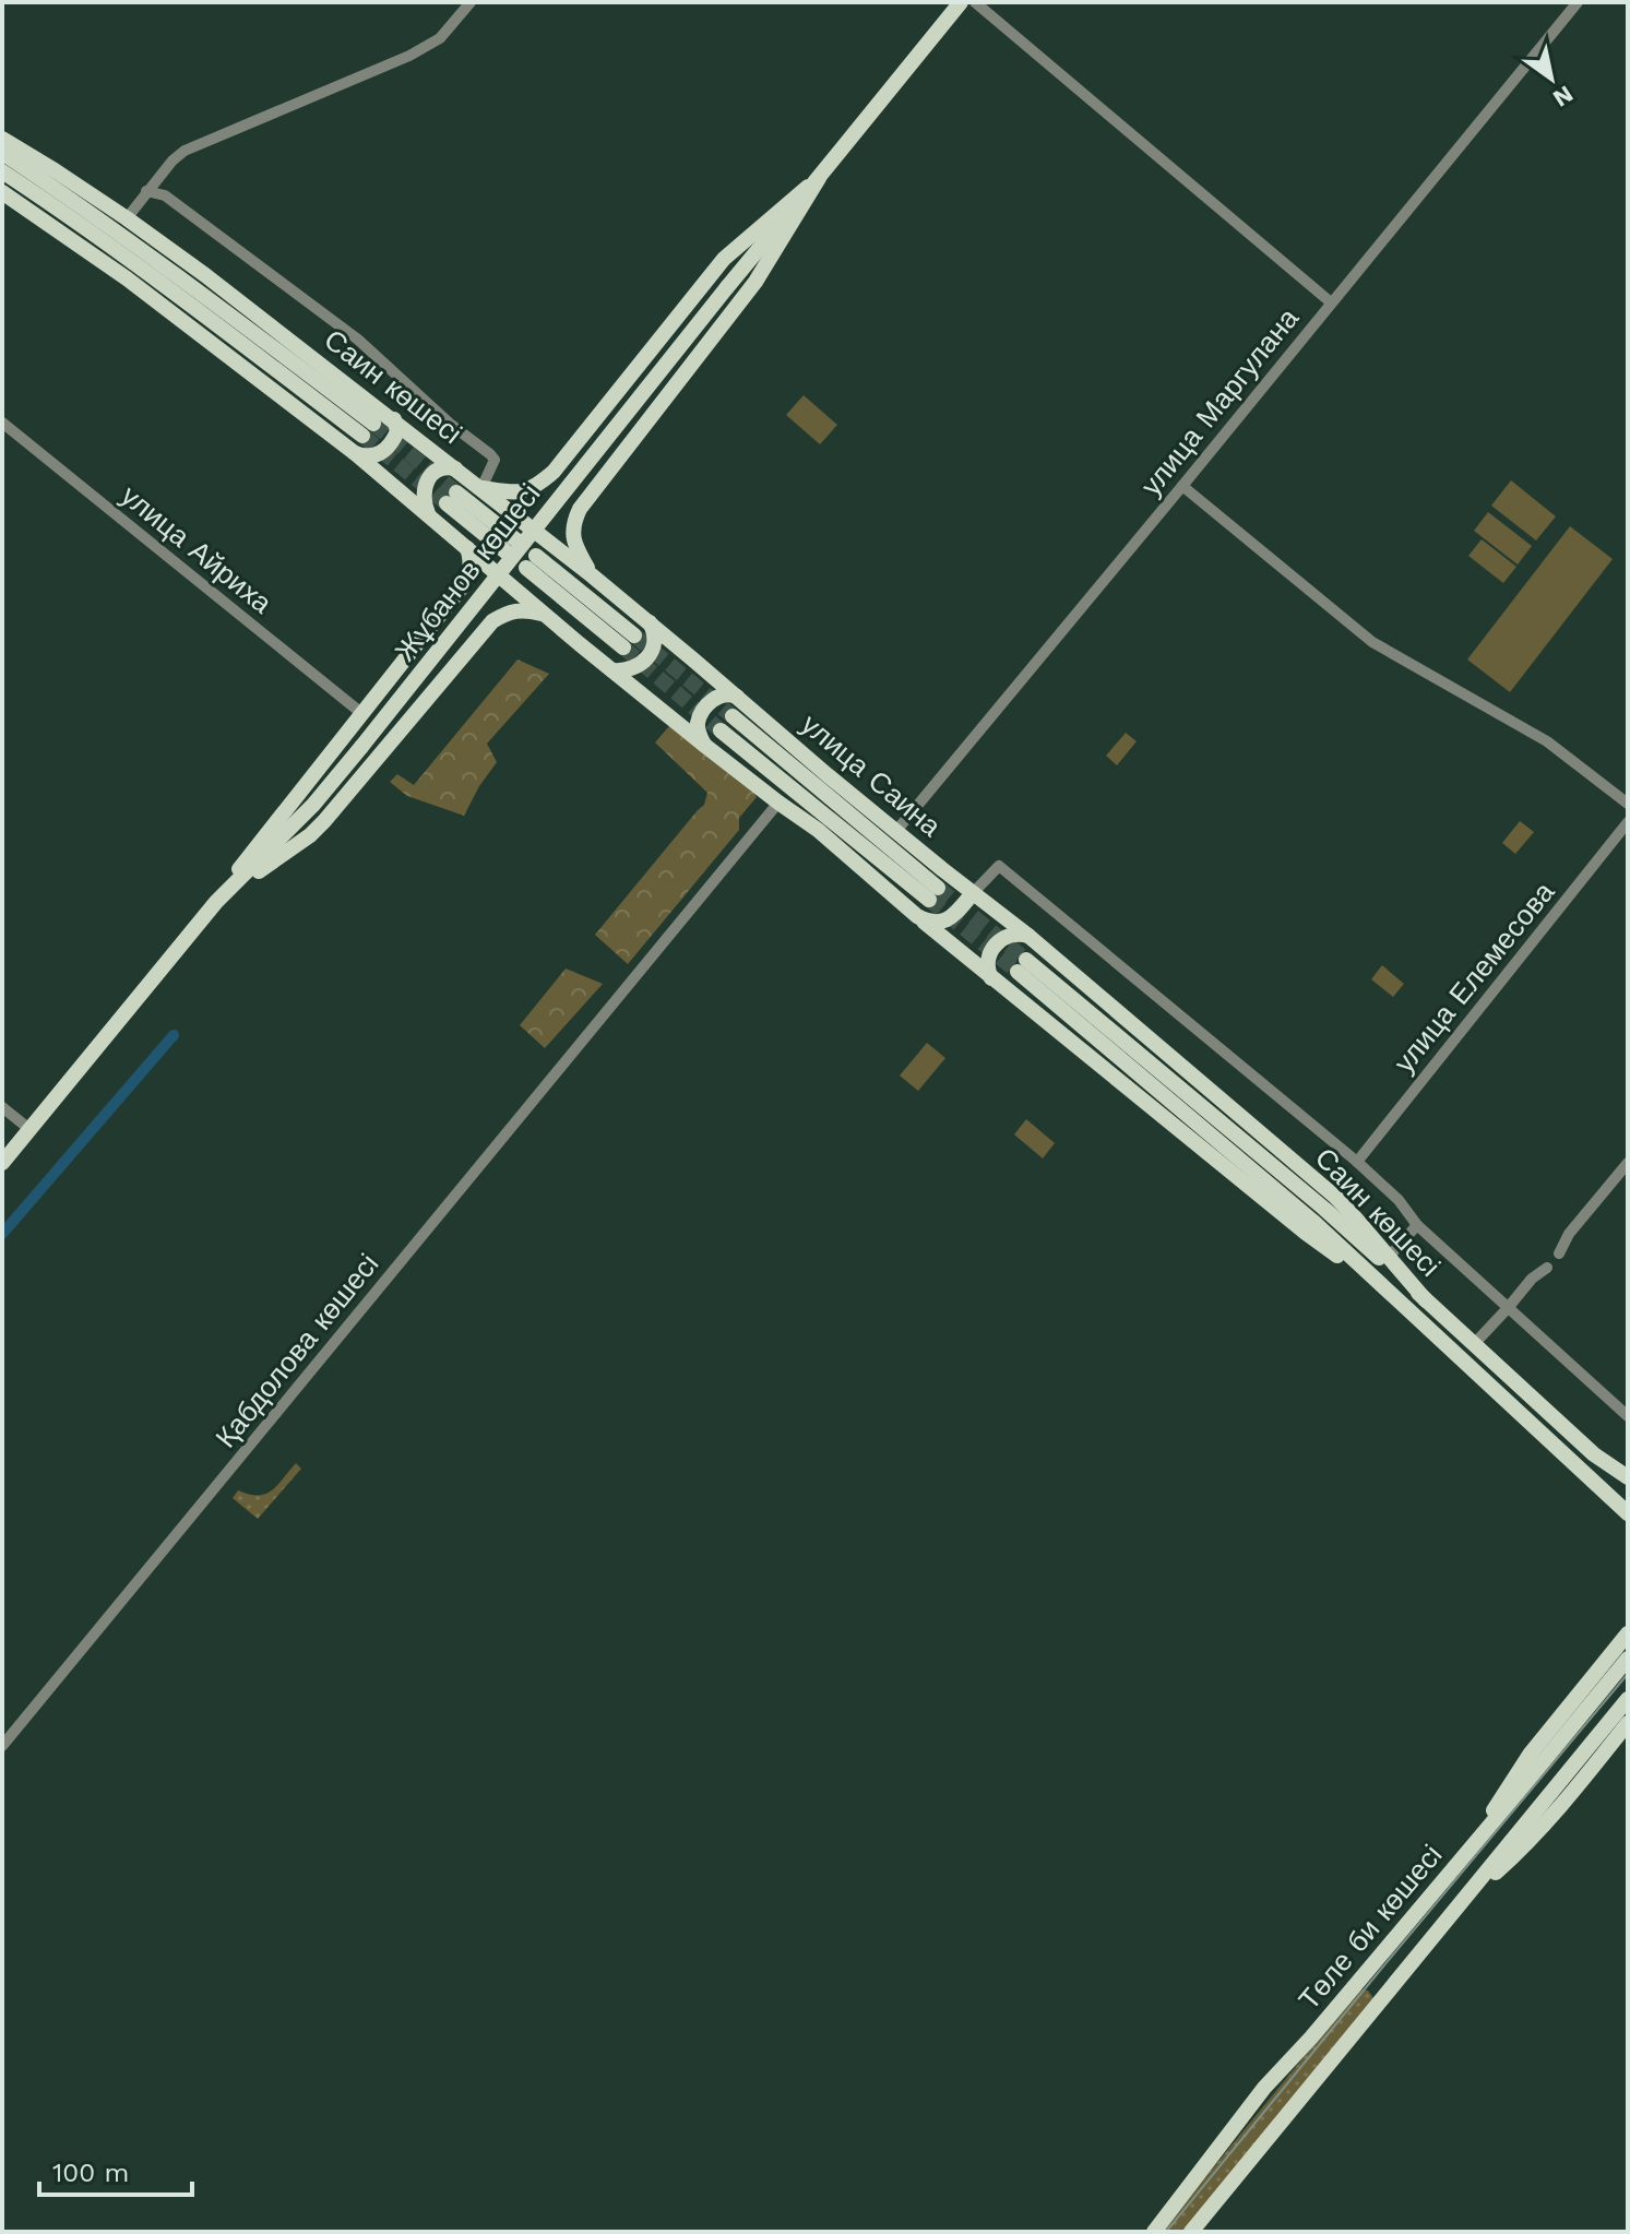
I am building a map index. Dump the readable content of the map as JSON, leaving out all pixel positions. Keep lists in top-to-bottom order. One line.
{"streets":{"main road":["Саин көшесі","Жұбанов көшесі","улица Саина","Төле би көшесі"],"street":["улица Маргулана","улица Айриха","улица Елемесова","Қабдолова көшесі"]},"crossings":[["Саин көшесі","улица Саина"],["Саин көшесі","Қабдолова көшесі"],["улица Маргулана","улица Саина"]],"scale_bar":"100 m","north":"bottom right"}
